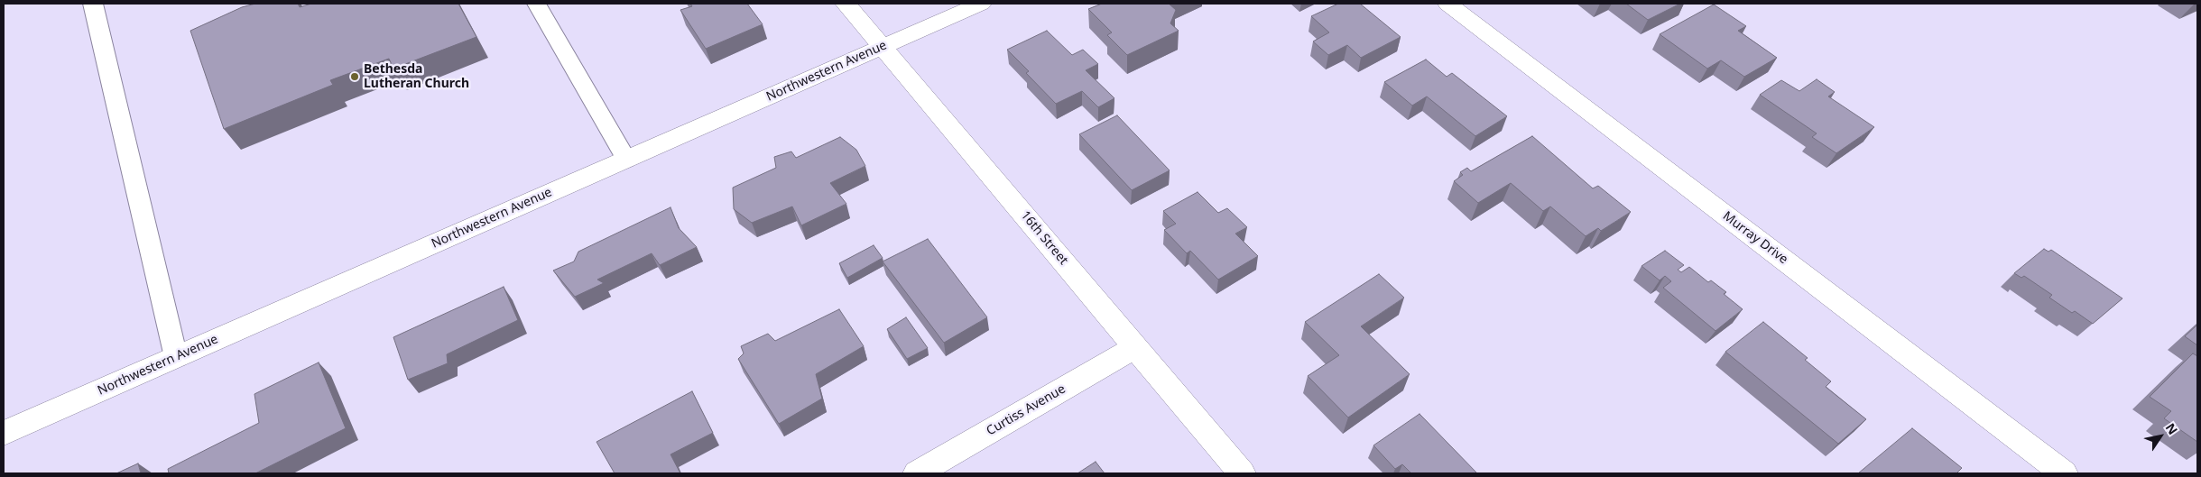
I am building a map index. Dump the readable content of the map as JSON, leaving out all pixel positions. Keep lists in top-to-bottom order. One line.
{"streets":{"street":["Northwestern Avenue","16th Street","Murray Drive","Curtiss Avenue"]},"crossings":[["Northwestern Avenue","16th Street"],["16th Street","Curtiss Avenue"]],"places":["Bethesda Lutheran Church"],"north":"top right"}
